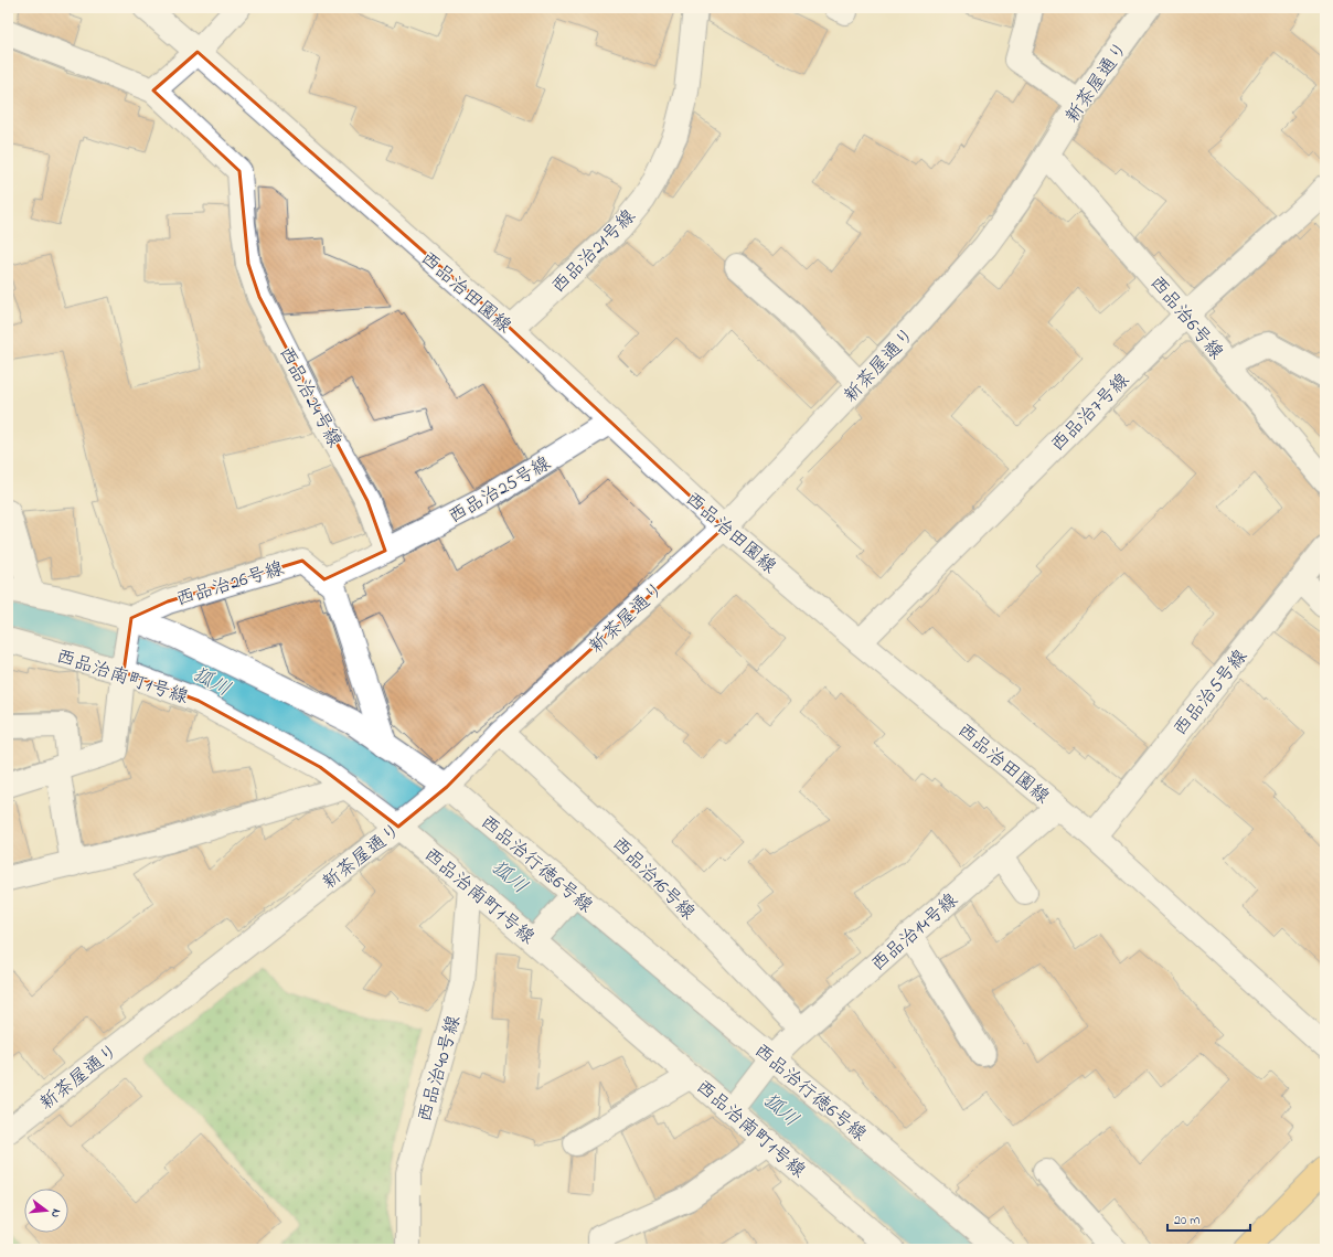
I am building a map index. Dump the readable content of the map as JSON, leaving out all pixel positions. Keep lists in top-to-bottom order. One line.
{"streets":{"street":["新茶屋通り","西品治21号線","西品治田園線","西品治6号線","西品治24号線","西品治7号線","西品治25号線","西品治26号線","西品治南町1号線","西品治5号線","西品治行徳6号線","西品治16号線","西品治14号線","西品治40号線"]},"crossings":[["新茶屋通り","西品治田園線"],["新茶屋通り","西品治6号線"],["新茶屋通り","西品治南町1号線"],["新茶屋通り","西品治行徳6号線"],["新茶屋通り","西品治16号線"],["西品治21号線","西品治田園線"],["西品治田園線","西品治7号線"],["西品治田園線","西品治25号線"],["西品治田園線","西品治5号線"],["西品治田園線","西品治14号線"],["西品治6号線","西品治7号線"],["西品治24号線","西品治25号線"],["西品治26号線","西品治行徳6号線"],["西品治南町1号線","西品治14号線"],["西品治南町1号線","西品治40号線"],["西品治行徳6号線","西品治14号線"],["西品治16号線","西品治14号線"]],"water":["狐川"],"scale_bar":"20 m","north":"right"}
